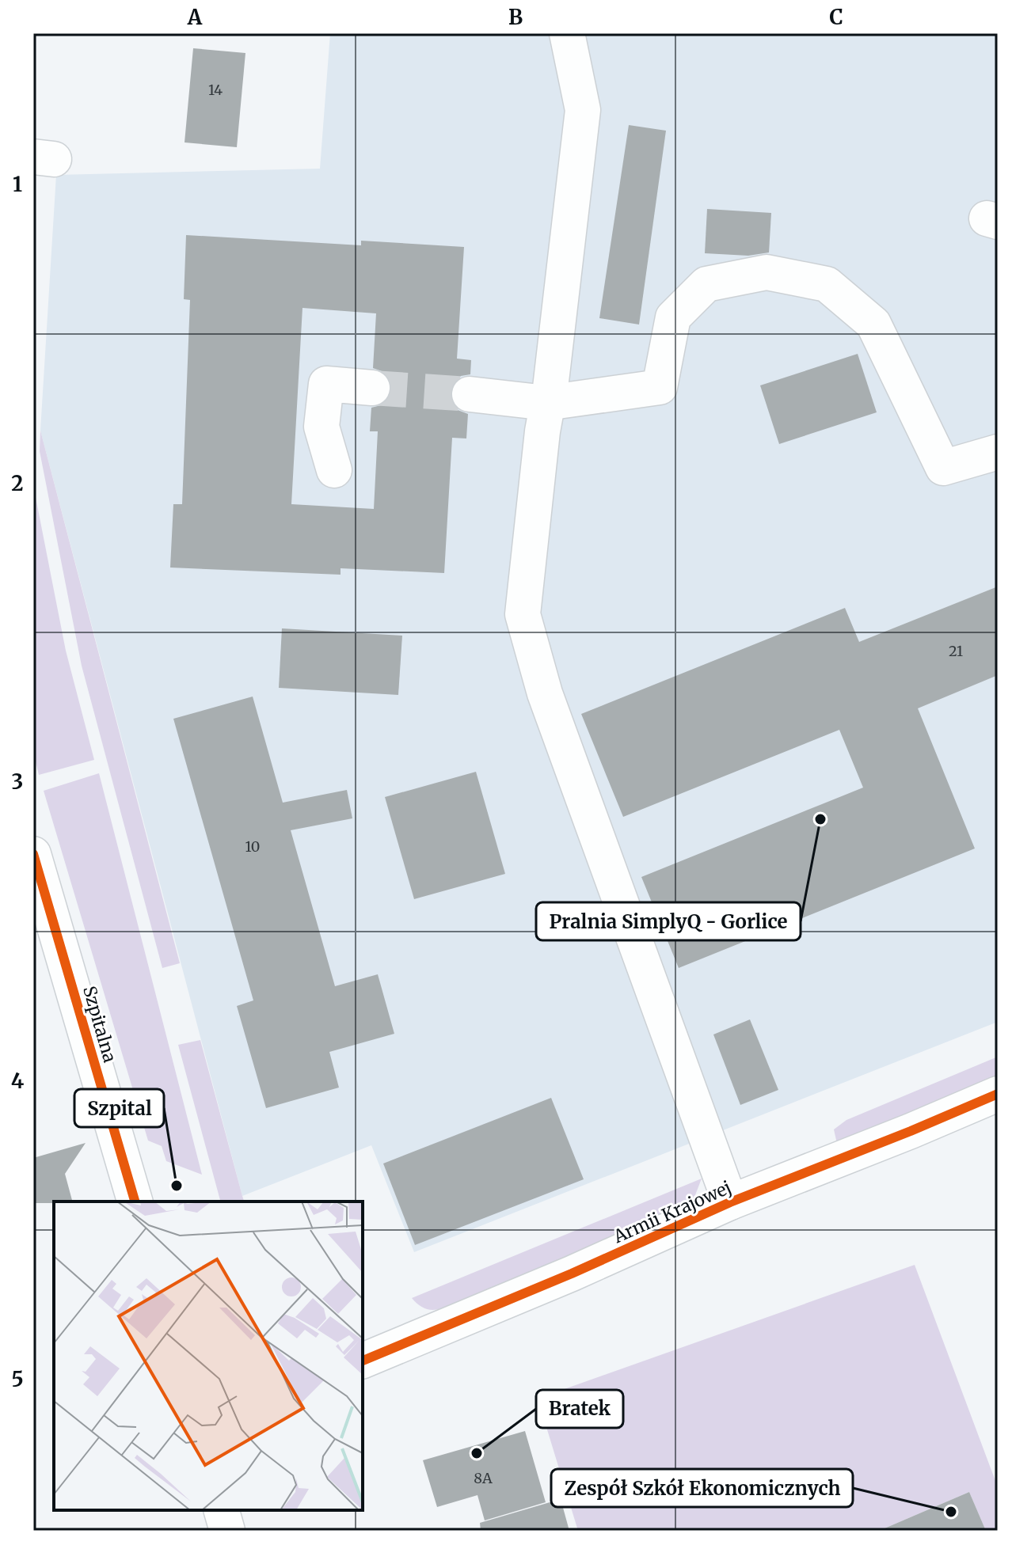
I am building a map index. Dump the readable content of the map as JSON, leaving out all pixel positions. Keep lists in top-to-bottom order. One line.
{"streets":{"street":["Szpitalna","Armii Krajowej"]},"places":["Pralnia SimplyQ - Gorlice","Szpital","Bratek","Zespół Szkół Ekonomicznych"],"house_numbers":["14","21","10","8A"],"grid":{"columns":["A","B","C"],"rows":["1","2","3","4","5"]}}
